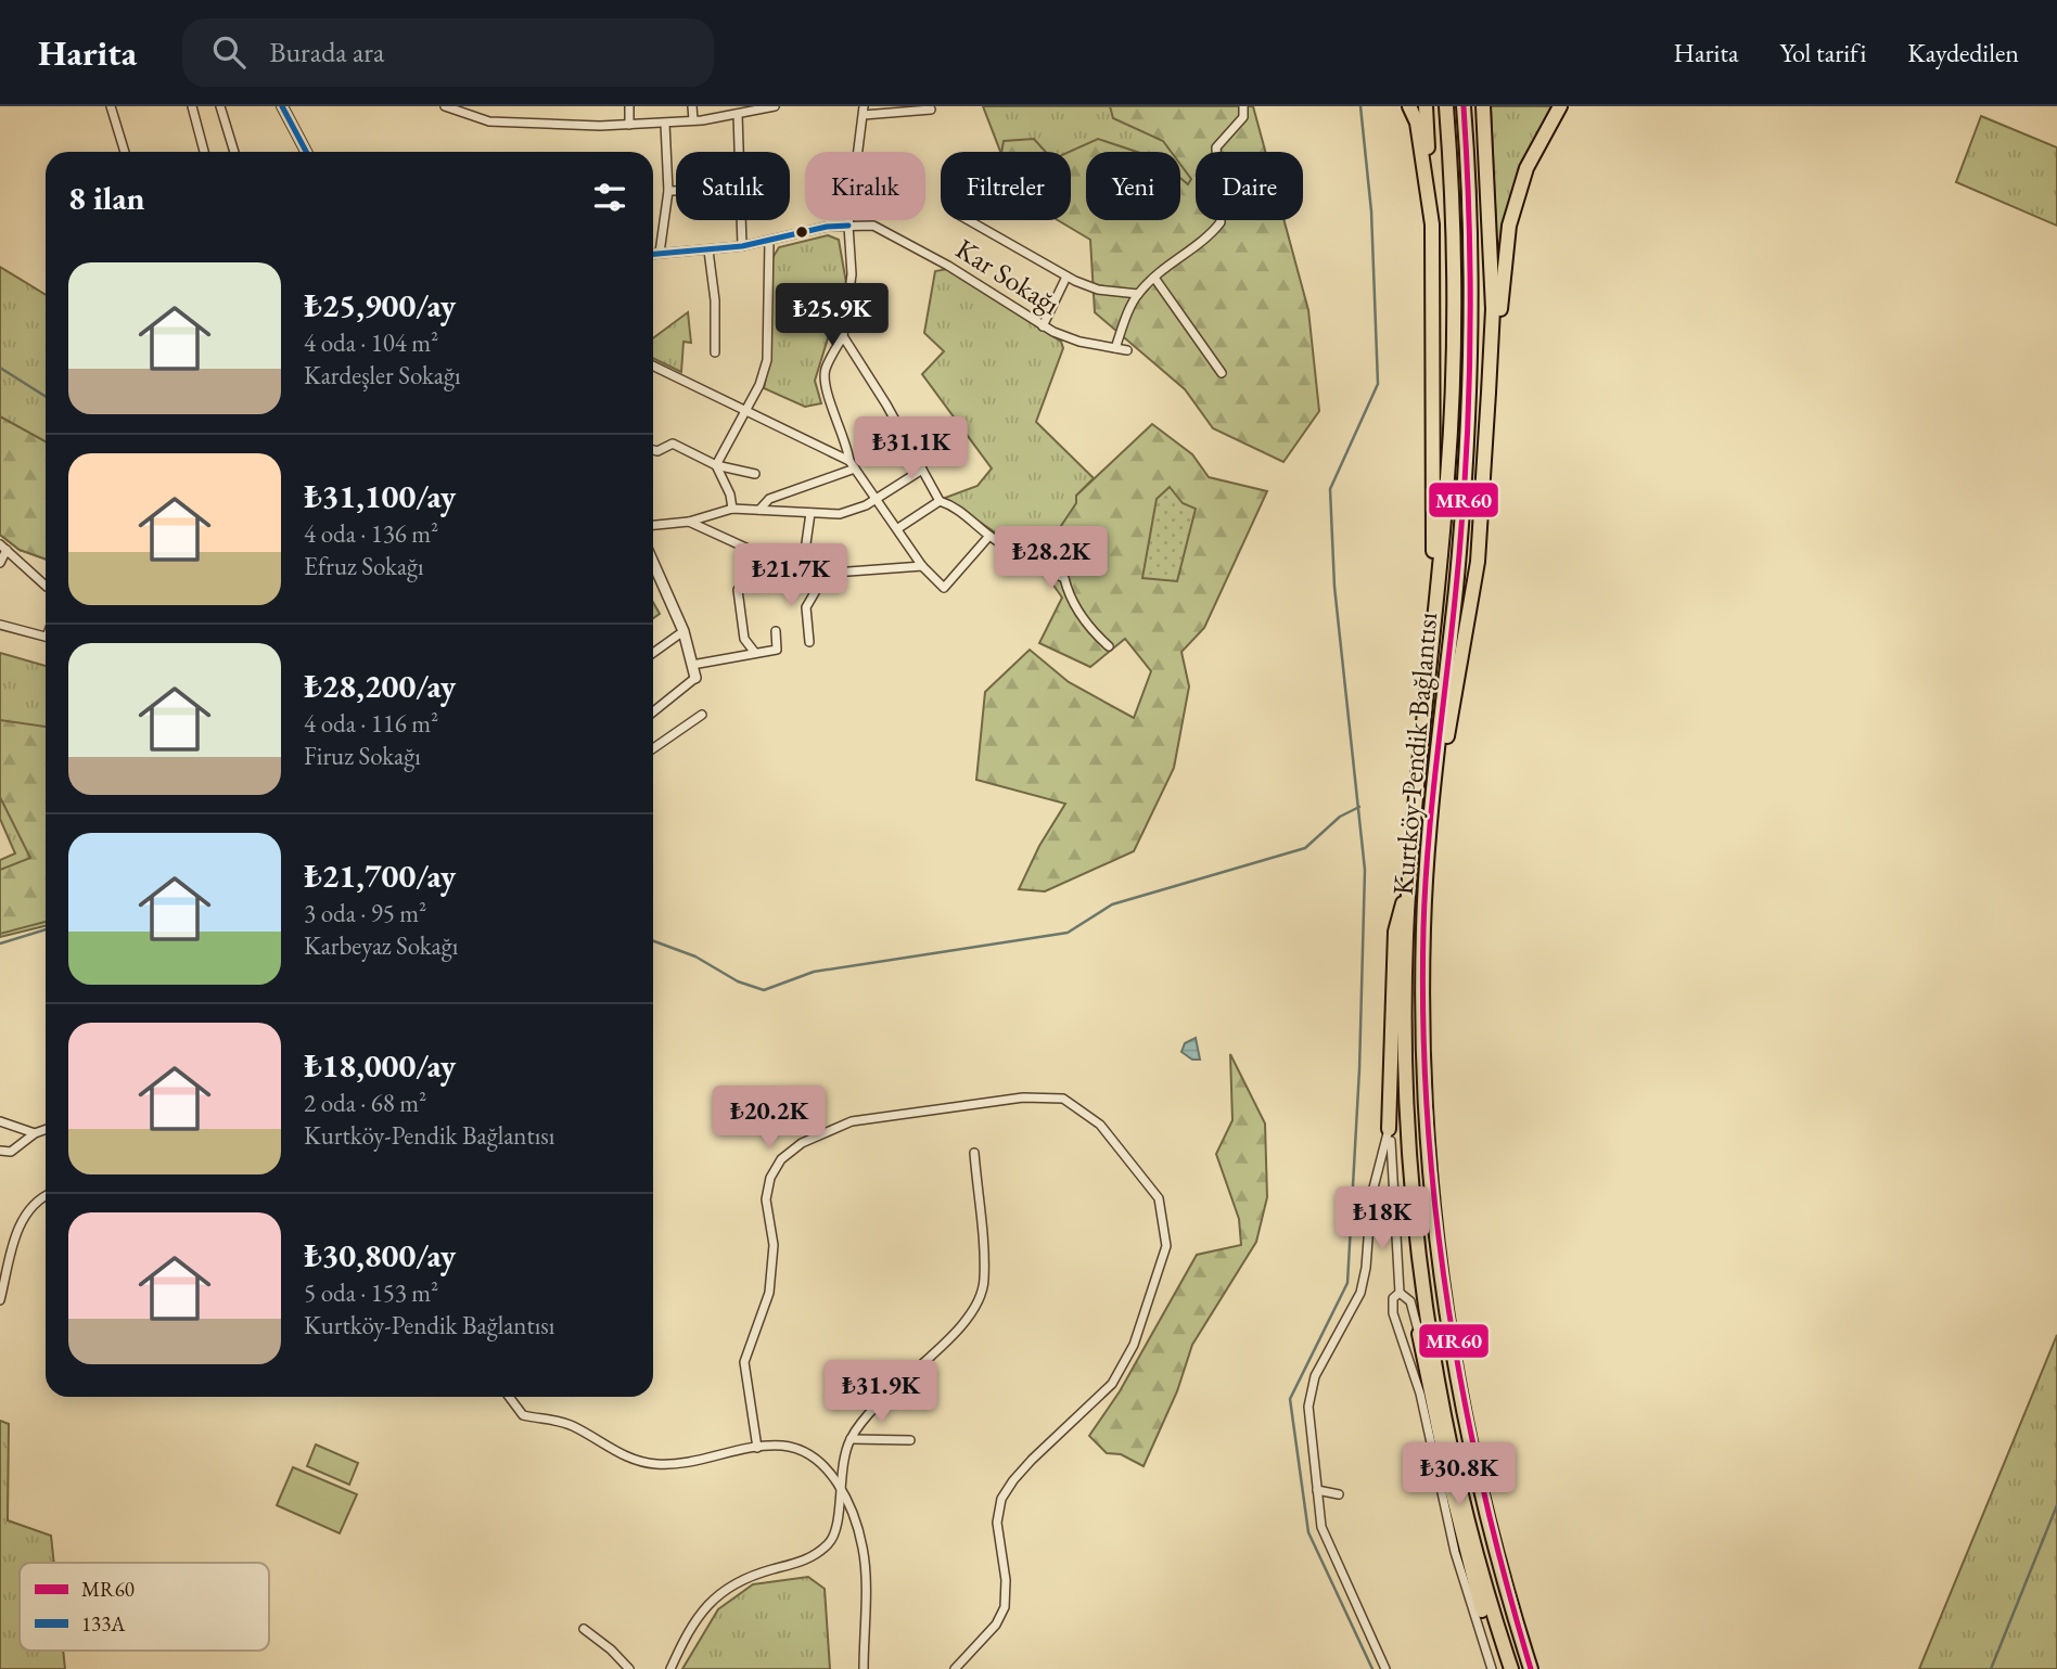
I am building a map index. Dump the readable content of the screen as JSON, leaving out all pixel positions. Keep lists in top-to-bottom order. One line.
{"streets":{"highway":["Kurtköy-Pendik Bağlantısı"],"street":["Kar Sokağı"]},"lines":["transit line MR60","transit line 133A"],"legend":["MR60","133A"],"page":{"header":"Harita","search":"Burada ara","nav":["Harita","Yol tarifi","Kaydedilen"],"chip":["Satılık","Kiralık","Filtreler","Yeni","Daire"],"heading":"8 ilan","list":[{"name":"₺25,900/ay","note":"4 oda · 104 m² · Kardeşler Sokağı"},{"name":"₺31,100/ay","note":"4 oda · 136 m² · Efruz Sokağı"},{"name":"₺28,200/ay","note":"4 oda · 116 m² · Firuz Sokağı"},{"name":"₺21,700/ay","note":"3 oda · 95 m² · Karbeyaz Sokağı"},{"name":"₺18,000/ay","note":"2 oda · 68 m² · Kurtköy-Pendik Bağlantısı"},{"name":"₺30,800/ay","note":"5 oda · 153 m² · Kurtköy-Pendik Bağlantısı"}],"price":["₺25.9K","₺31.1K","₺28.2K","₺21.7K","₺20.2K","₺18K","₺31.9K","₺30.8K"]}}
